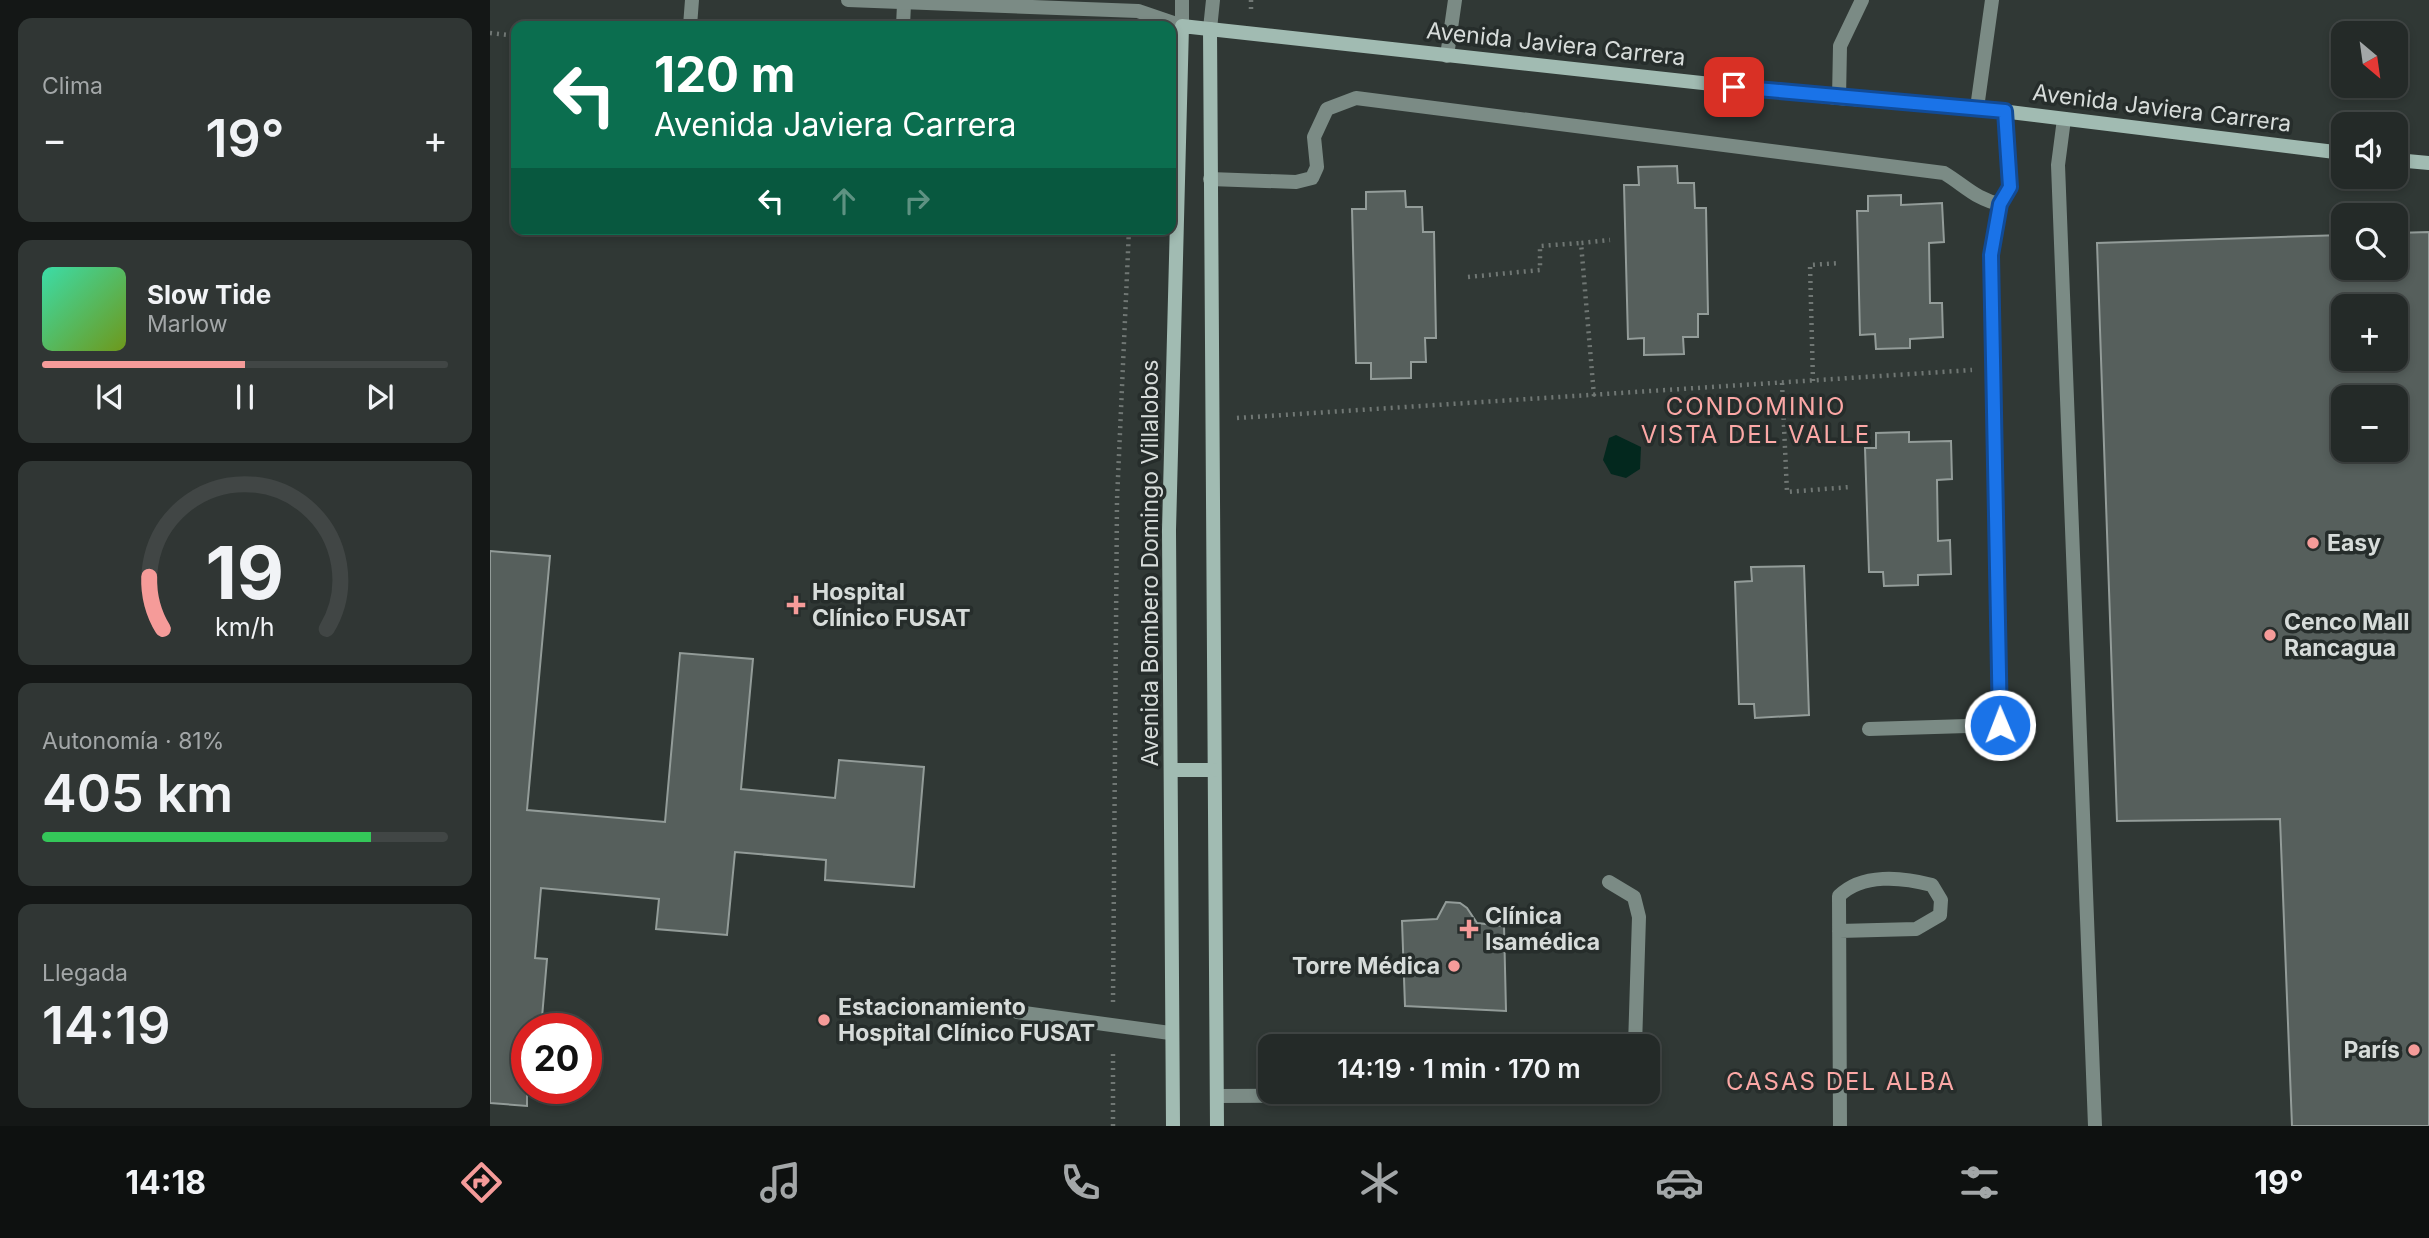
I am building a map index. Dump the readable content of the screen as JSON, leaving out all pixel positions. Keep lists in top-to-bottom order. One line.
{"streets":{"main road":["Avenida Javiera Carrera","Avenida Bombero Domingo Villalobos"]},"crossings":[["Avenida Javiera Carrera","Avenida Bombero Domingo Villalobos"]],"districts":["CONDOMINIO VISTA DEL VALLE","CASAS DEL ALBA"],"places":{"other":["Easy","Cenco Mall Rancagua","Torre Médica","Estacionamiento Hospital Clínico FUSAT","París"],"health":["Hospital Clínico FUSAT","Clínica Isamédica"]},"north":"bottom right","page":{"tile":["Clima",["Autonomía · 81%","405 km"],["Llegada","14:19"]],"map_buttons":["+","−"],"turn":["120 m","Avenida Javiera Carrera"],"heat":["−","19°","+"],"song":["Slow Tide","Marlow"],"limit":"20","trip":"14:19 · 1 min · 170 m","tabs":["14:18","19°"],"gauge":["19","km/h"]}}
